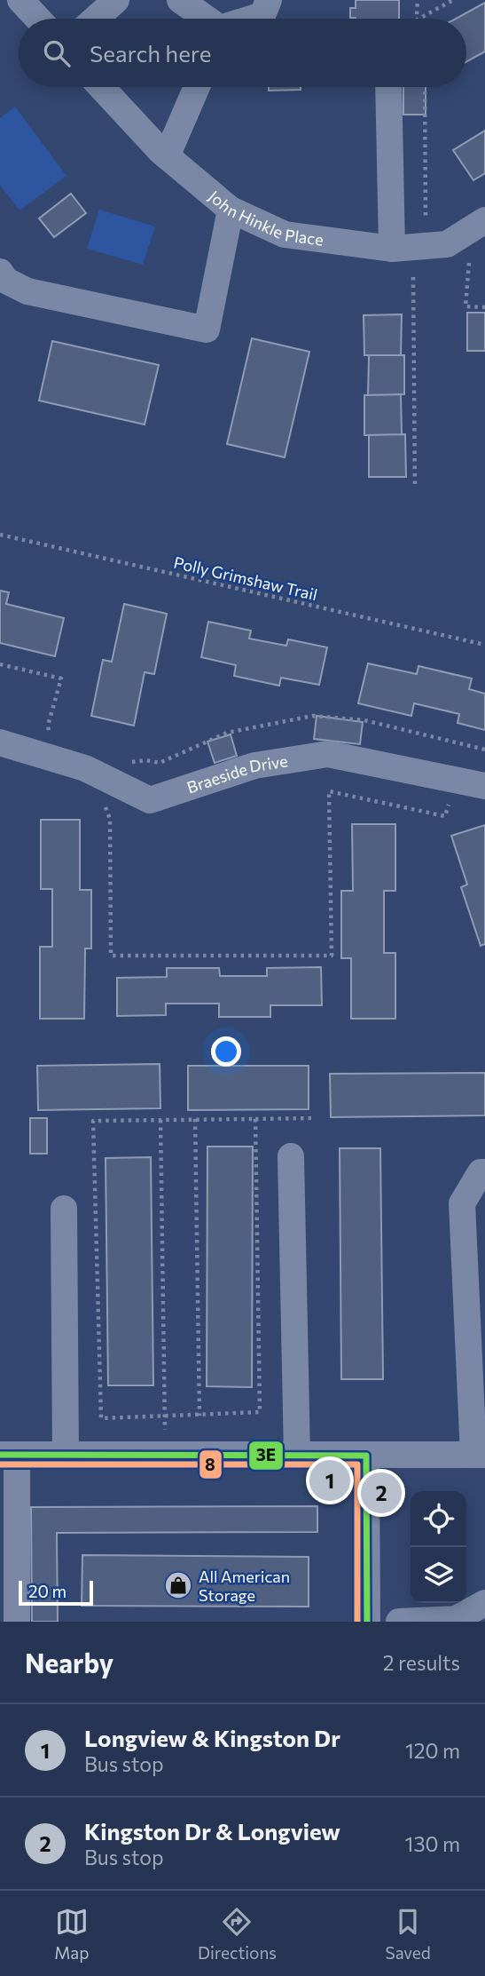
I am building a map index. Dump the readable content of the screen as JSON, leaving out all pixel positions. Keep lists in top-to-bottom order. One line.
{"streets":{"street":["John Hinkle Place","Braeside Drive"],"path":["Polly Grimshaw Trail"]},"places":{"shop":["All American Storage"]},"lines":["transit line 3E","transit line 8"],"scale_bar":"20 m","page":{"search":"Search here","pins":["1","2"],"scale":"20 m","heading":["Nearby","2 results"],"list":[{"mark":"1","name":"Longview & Kingston Dr","note":"Bus stop","value":"120 m"},{"mark":"2","name":"Kingston Dr & Longview","note":"Bus stop","value":"130 m"}],"nav":["Map","Directions","Saved"]}}
